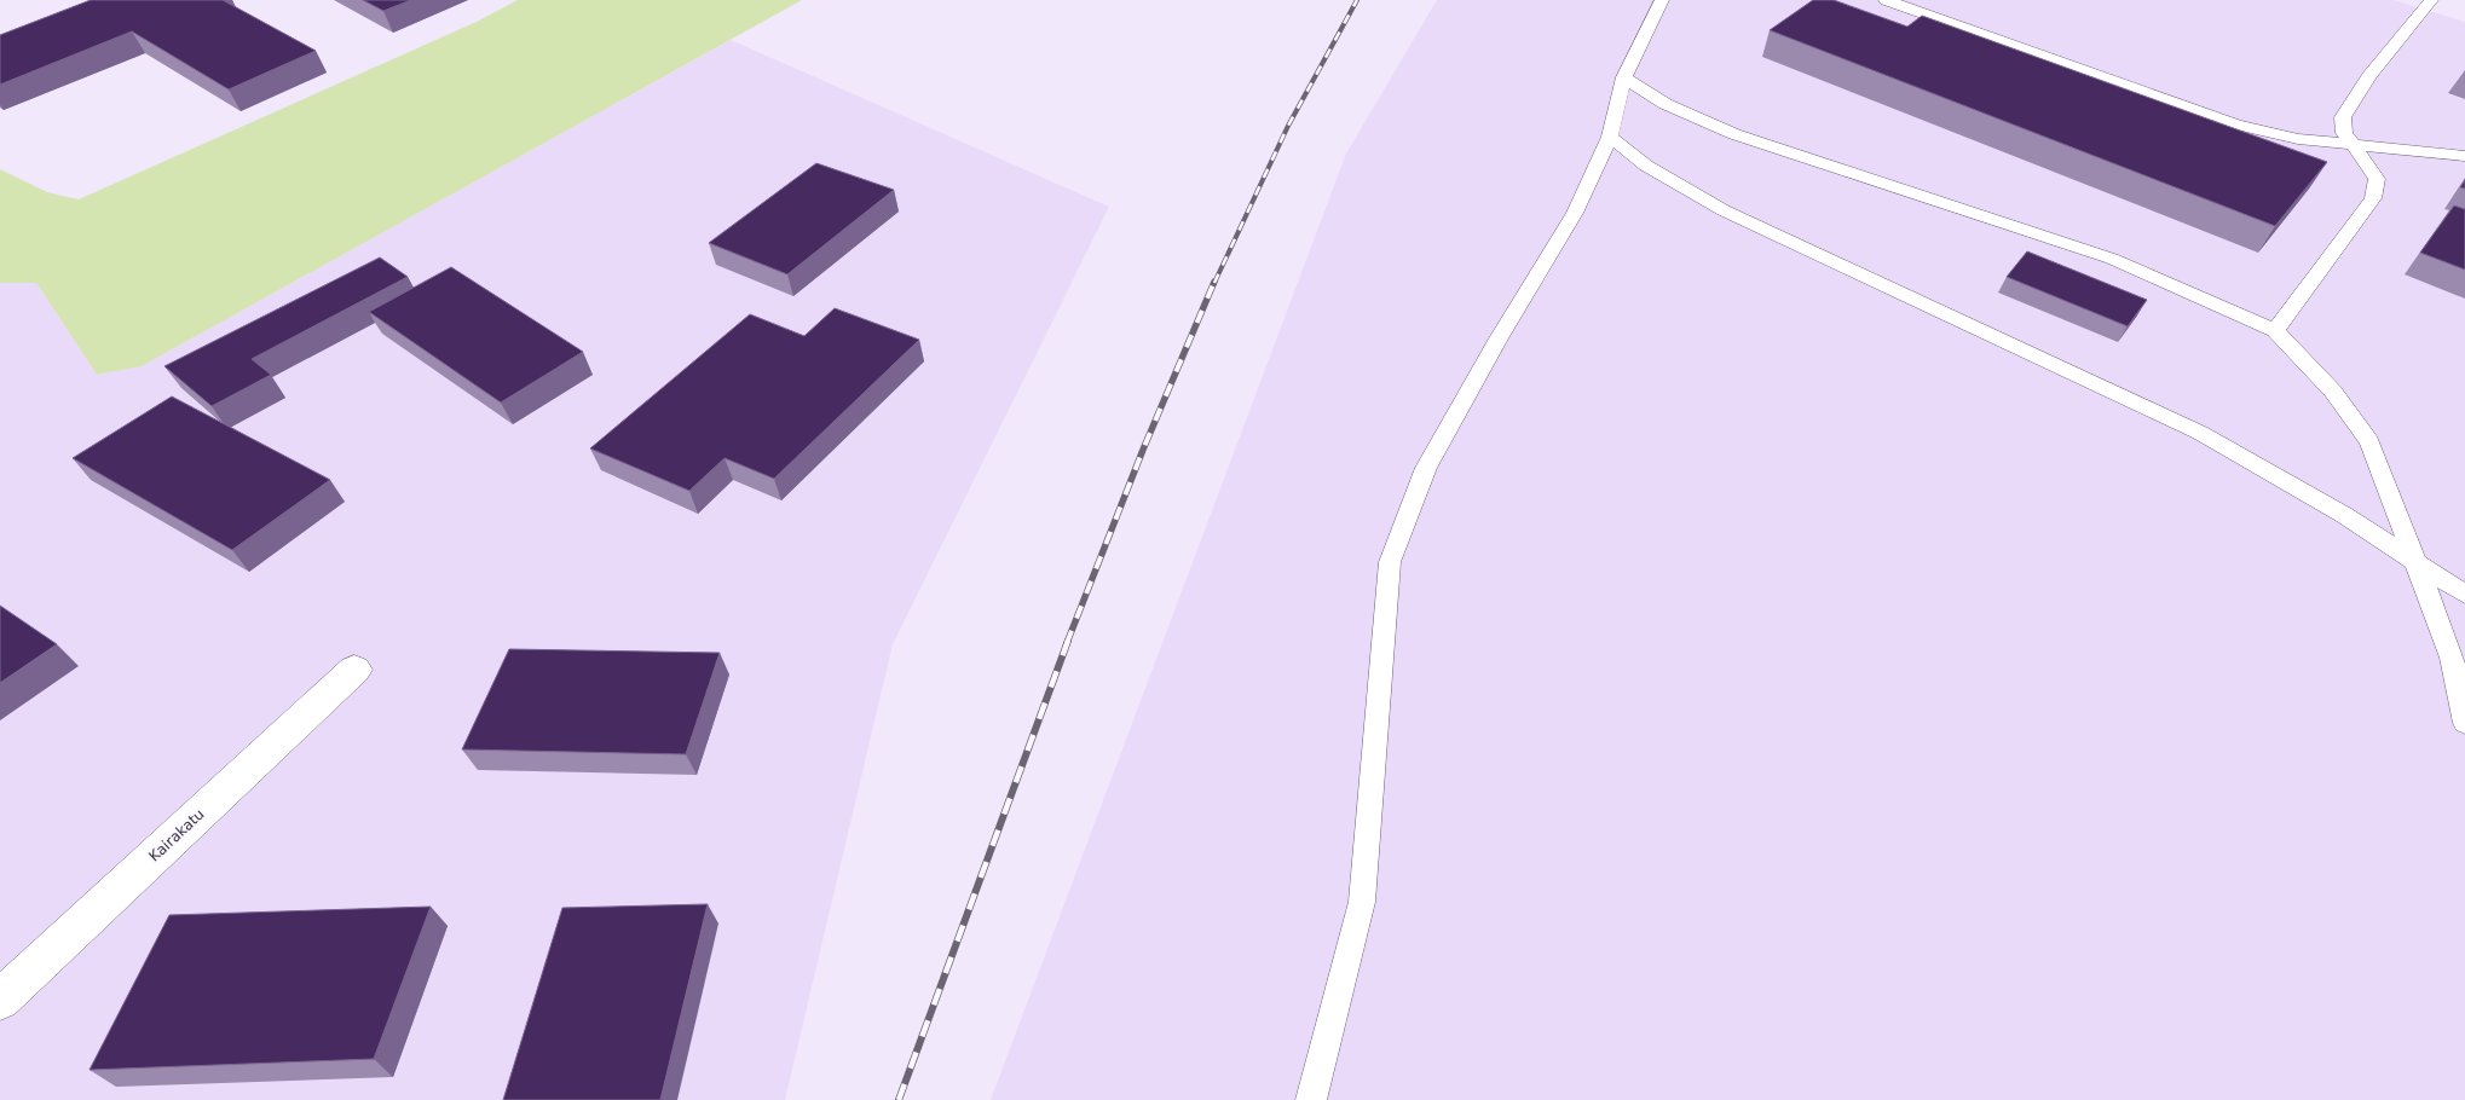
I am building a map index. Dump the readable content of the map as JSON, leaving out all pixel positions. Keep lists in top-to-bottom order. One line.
{"streets":{"street":["Kairakatu"]}}
